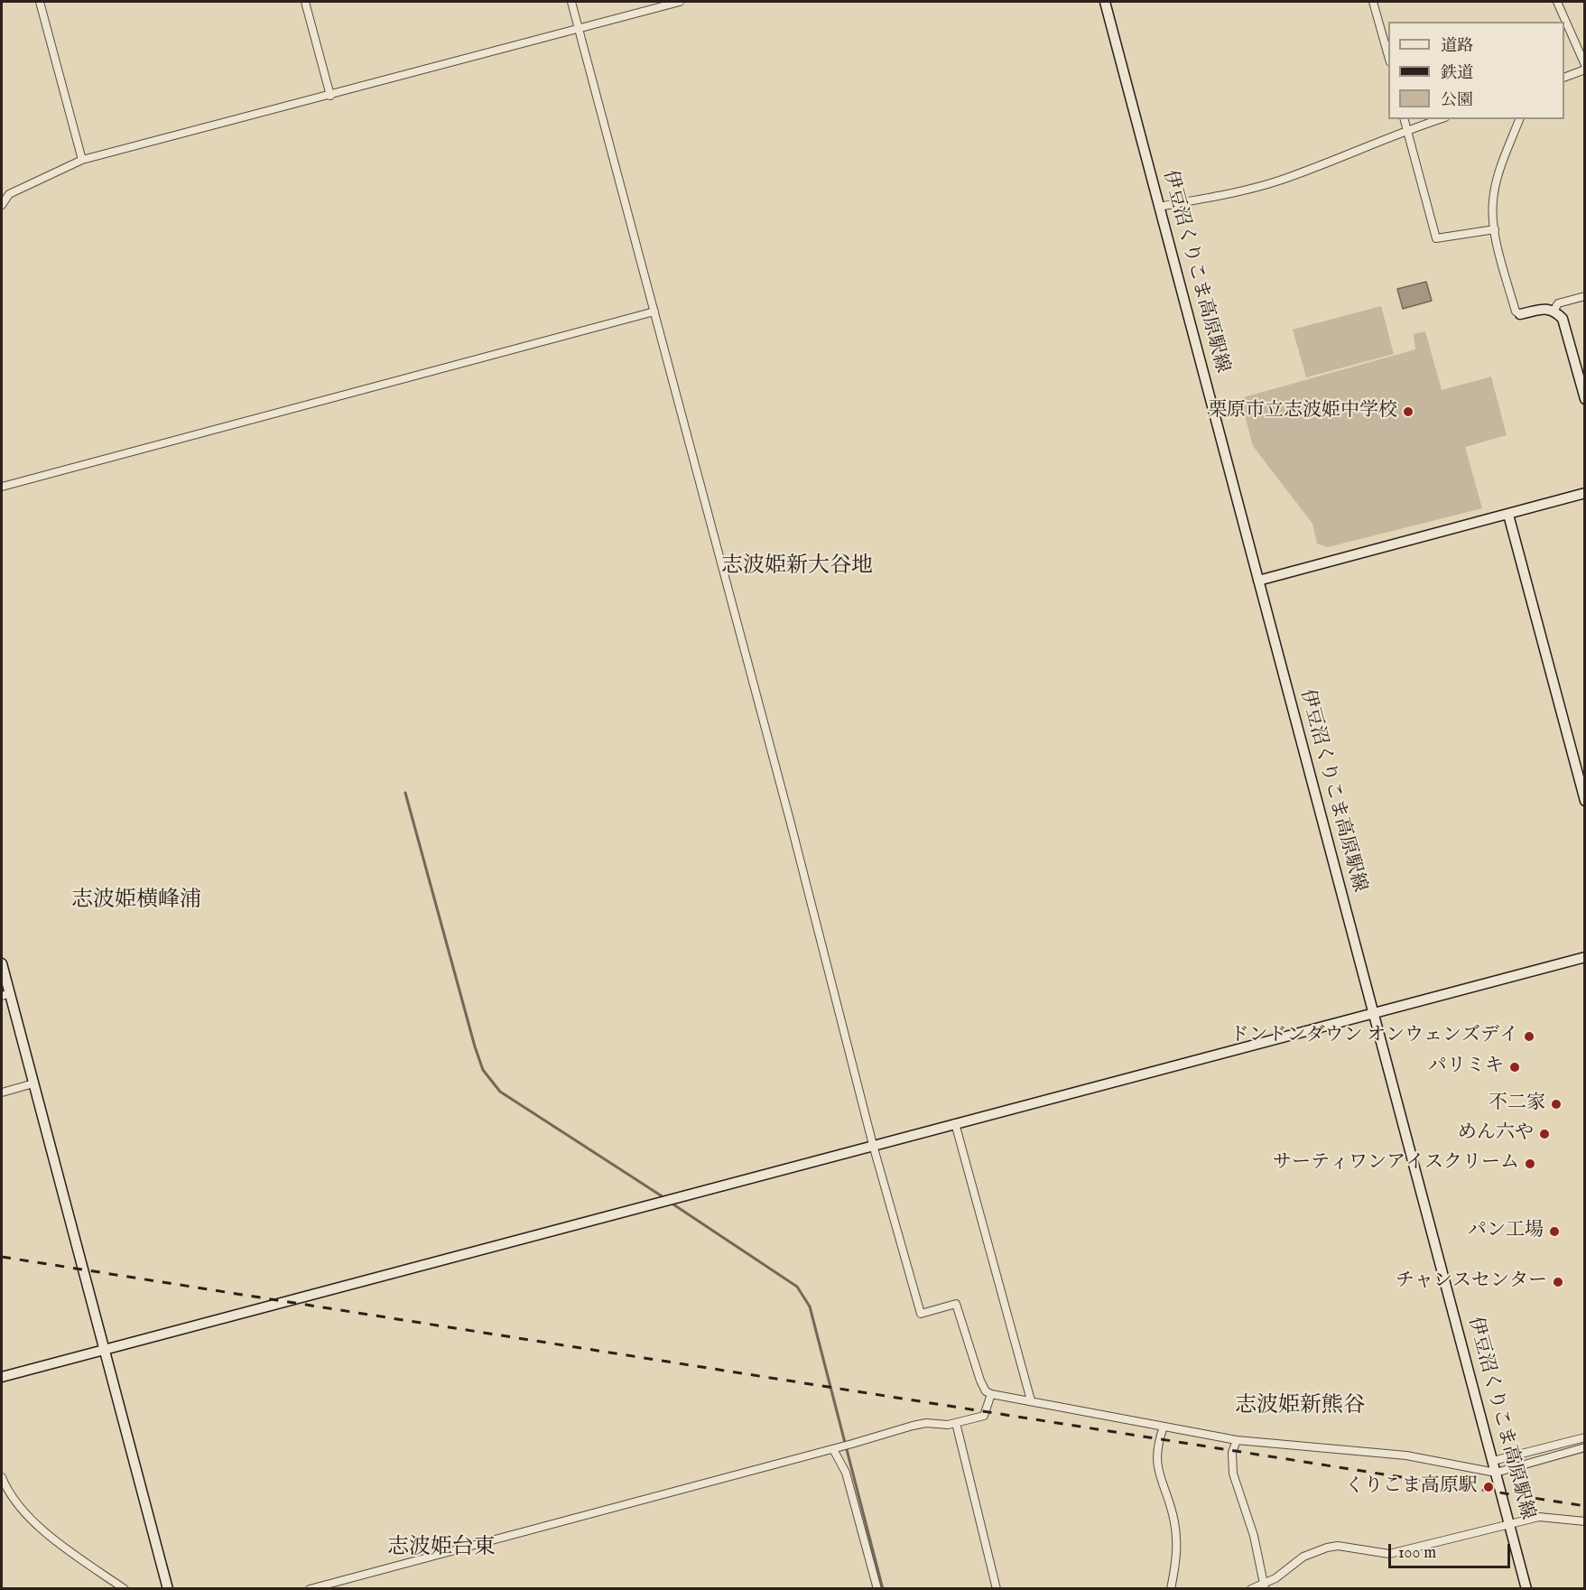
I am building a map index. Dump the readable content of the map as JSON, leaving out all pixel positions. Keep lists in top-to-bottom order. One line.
{"streets":{"street":["伊豆沼くりこま高原駅線"]},"districts":["志波姫新大谷地","志波姫横峰浦","志波姫新熊谷","志波姫台東"],"places":["栗原市立志波姫中学校","ドンドンダウン オンウェンズデイ","パリミキ","不二家","めん六や","サーティワンアイスクリーム","パン工場","チャンスセンター","くりこま高原駅"],"legend":["道路","鉄道","公園"],"scale_bar":"100 m"}
